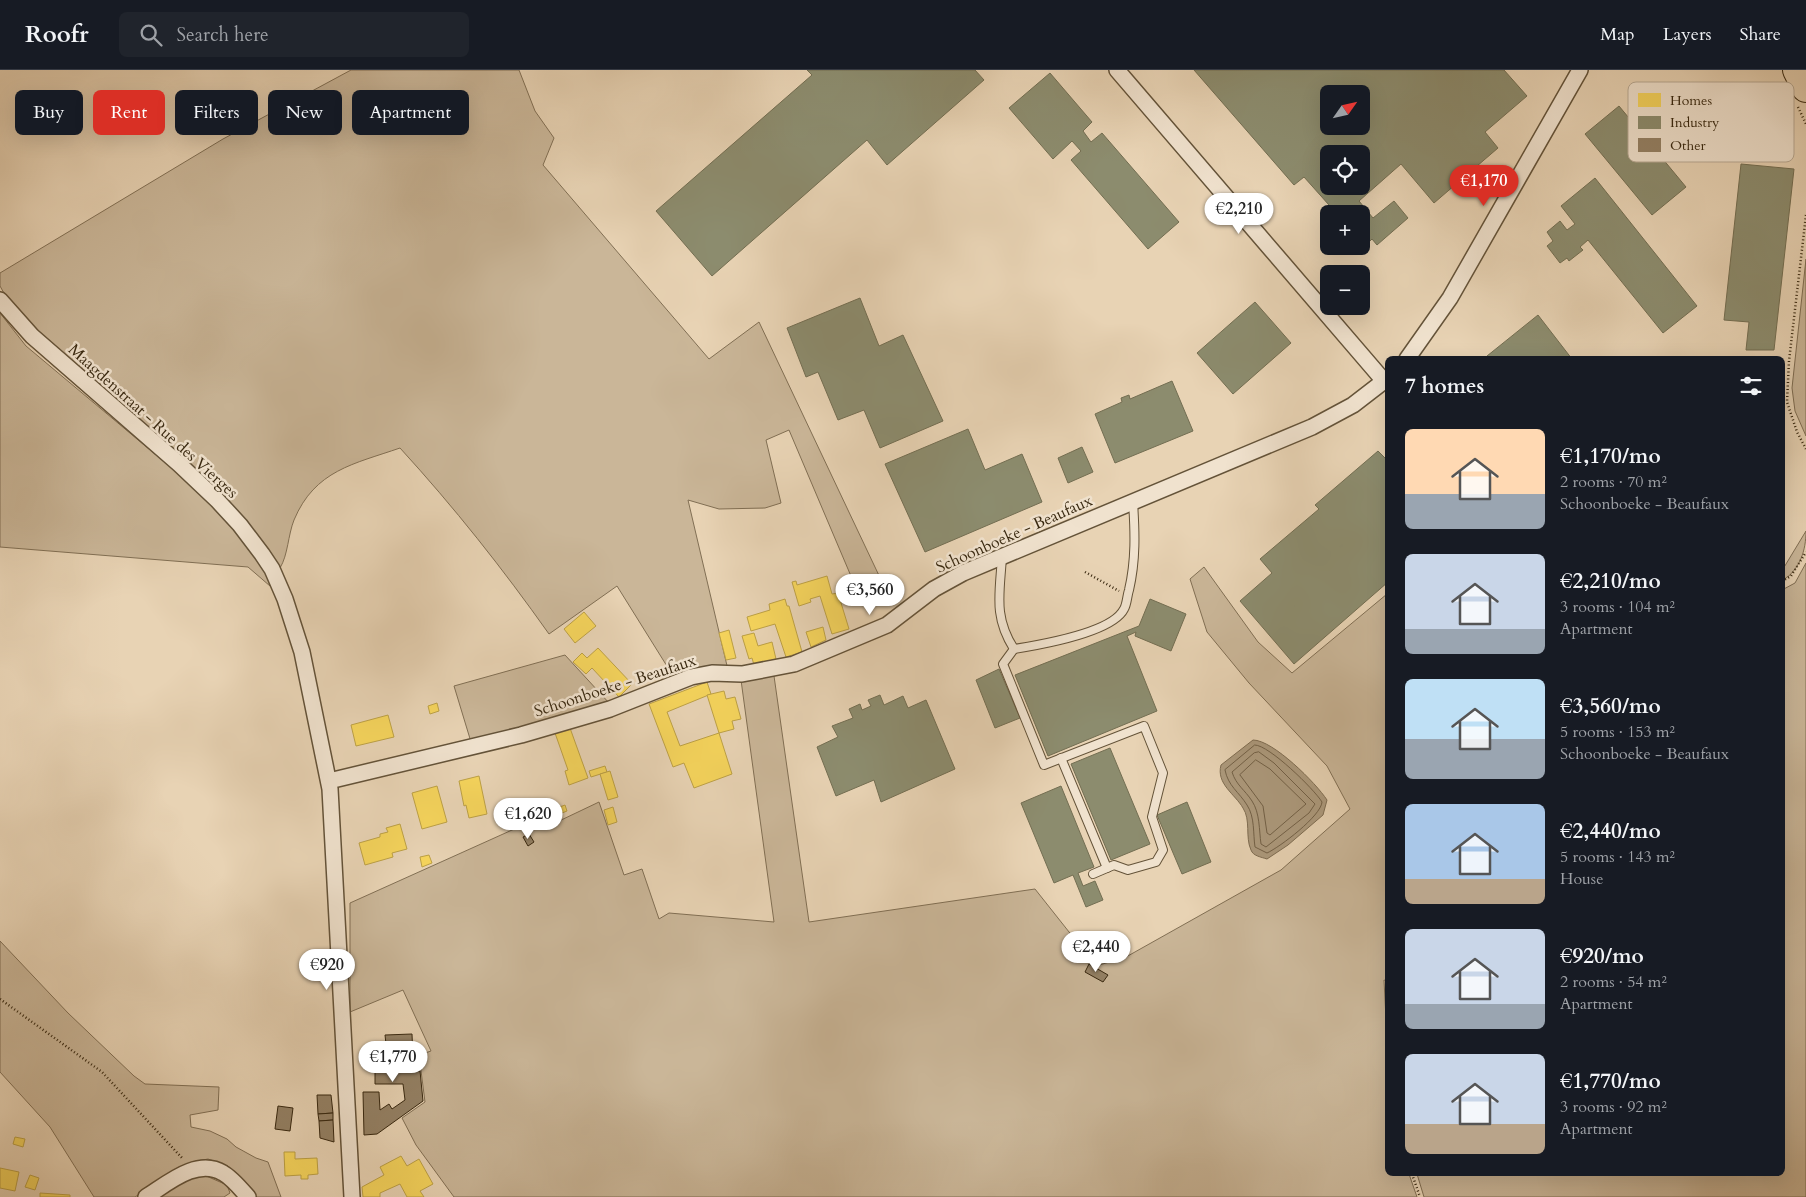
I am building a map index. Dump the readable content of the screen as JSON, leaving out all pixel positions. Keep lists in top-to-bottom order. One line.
{"streets":{"street":["Maagdenstraat - Rue des Vierges","Schoonboeke - Beaufaux"]},"crossings":[["Maagdenstraat - Rue des Vierges","Schoonboeke - Beaufaux"]],"legend":["Homes","Industry","Other"],"north":"top right","page":{"header":"Roofr","search":"Search here","nav":["Map","Layers","Share"],"map_buttons":["+","−"],"chip":["Buy","Rent","Filters","New","Apartment"],"price":["€1,170","€2,210","€3,560","€1,620","€2,440","€920","€1,770"],"heading":"7 homes","list":[{"name":"€1,170/mo","note":"2 rooms · 70 m² · Schoonboeke - Beaufaux"},{"name":"€2,210/mo","note":"3 rooms · 104 m² · Apartment"},{"name":"€3,560/mo","note":"5 rooms · 153 m² · Schoonboeke - Beaufaux"},{"name":"€2,440/mo","note":"5 rooms · 143 m² · House"},{"name":"€920/mo","note":"2 rooms · 54 m² · Apartment"},{"name":"€1,770/mo","note":"3 rooms · 92 m² · Apartment"}]}}
